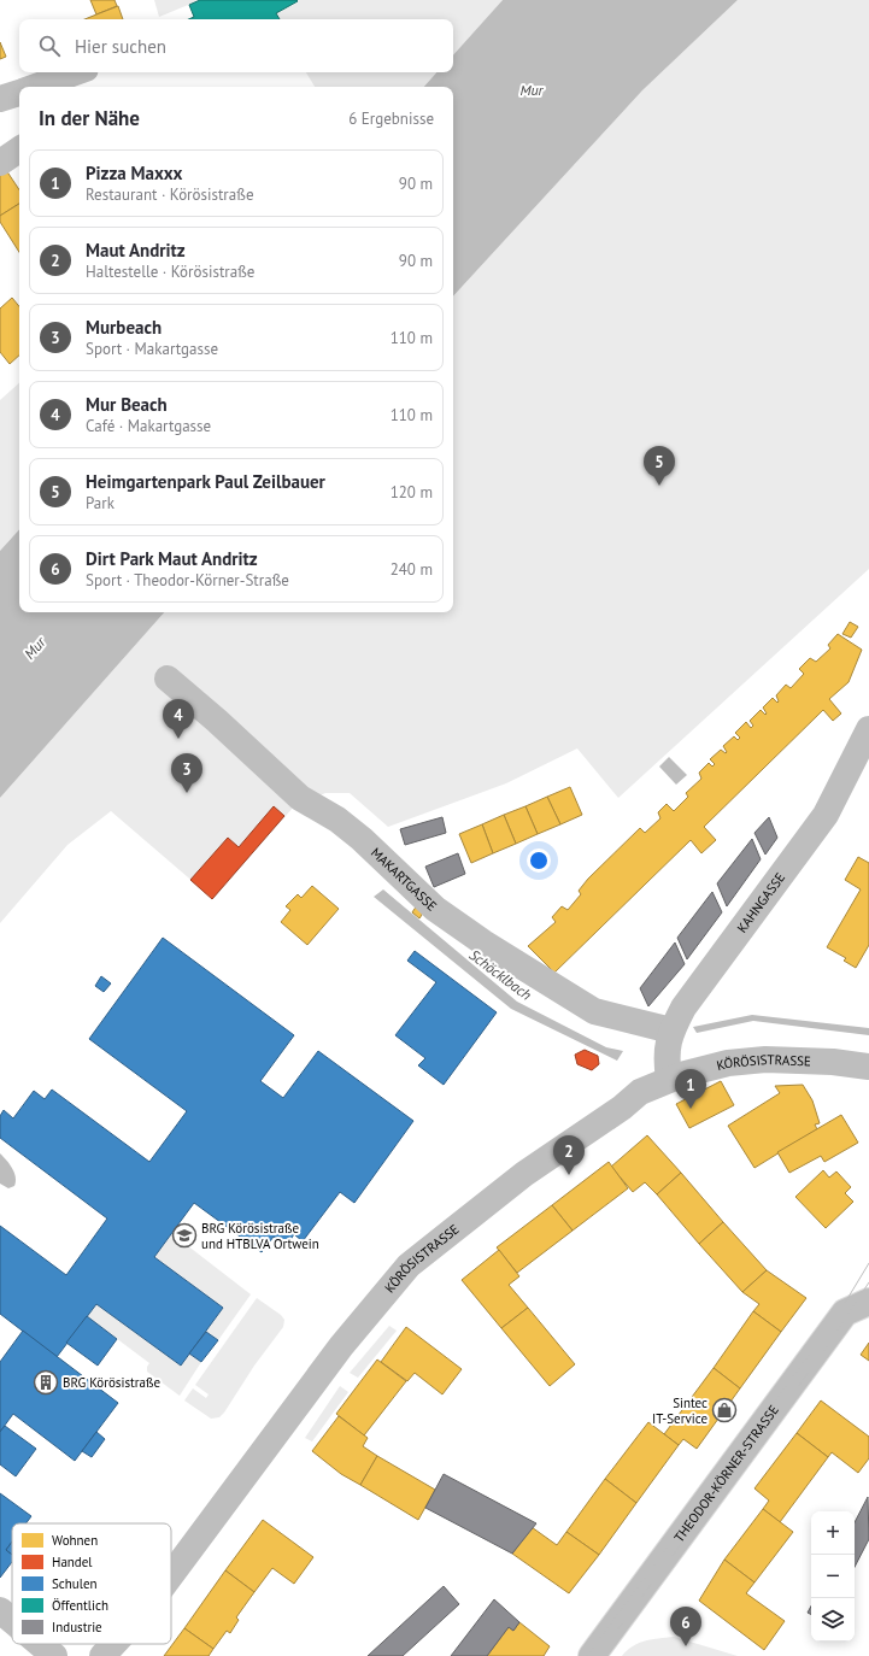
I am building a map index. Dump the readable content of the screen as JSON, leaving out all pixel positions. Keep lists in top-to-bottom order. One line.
{"streets":{"street":["MAKARTGASSE","KAHNGASSE","KÖRÖSISTRASSE","THEODOR-KÖRNER-STRASSE"]},"crossings":[["MAKARTGASSE","KAHNGASSE"]],"water":["Mur","Schöcklbach"],"places":{"school or university":["BRG Körösistraße und HTBLVA Ortwein"],"building":["BRG Körösistraße"],"shop":["Sintec IT-Service"]},"legend":["Wohnen","Handel","Schulen","Öffentlich","Industrie"],"page":{"search":"Hier suchen","heading":["In der Nähe","6 Ergebnisse"],"list":[{"mark":"1","name":"Pizza Maxxx","note":"Restaurant · Körösistraße","value":"90 m"},{"mark":"2","name":"Maut Andritz","note":"Haltestelle · Körösistraße","value":"90 m"},{"mark":"3","name":"Murbeach","note":"Sport · Makartgasse","value":"110 m"},{"mark":"4","name":"Mur Beach","note":"Café · Makartgasse","value":"110 m"},{"mark":"5","name":"Heimgartenpark Paul Zeilbauer","note":"Park","value":"120 m"},{"mark":"6","name":"Dirt Park Maut Andritz","note":"Sport · Theodor-Körner-Straße","value":"240 m"}],"pins":["5","4","3","1","2","6"],"map_buttons":["+","−"]}}
